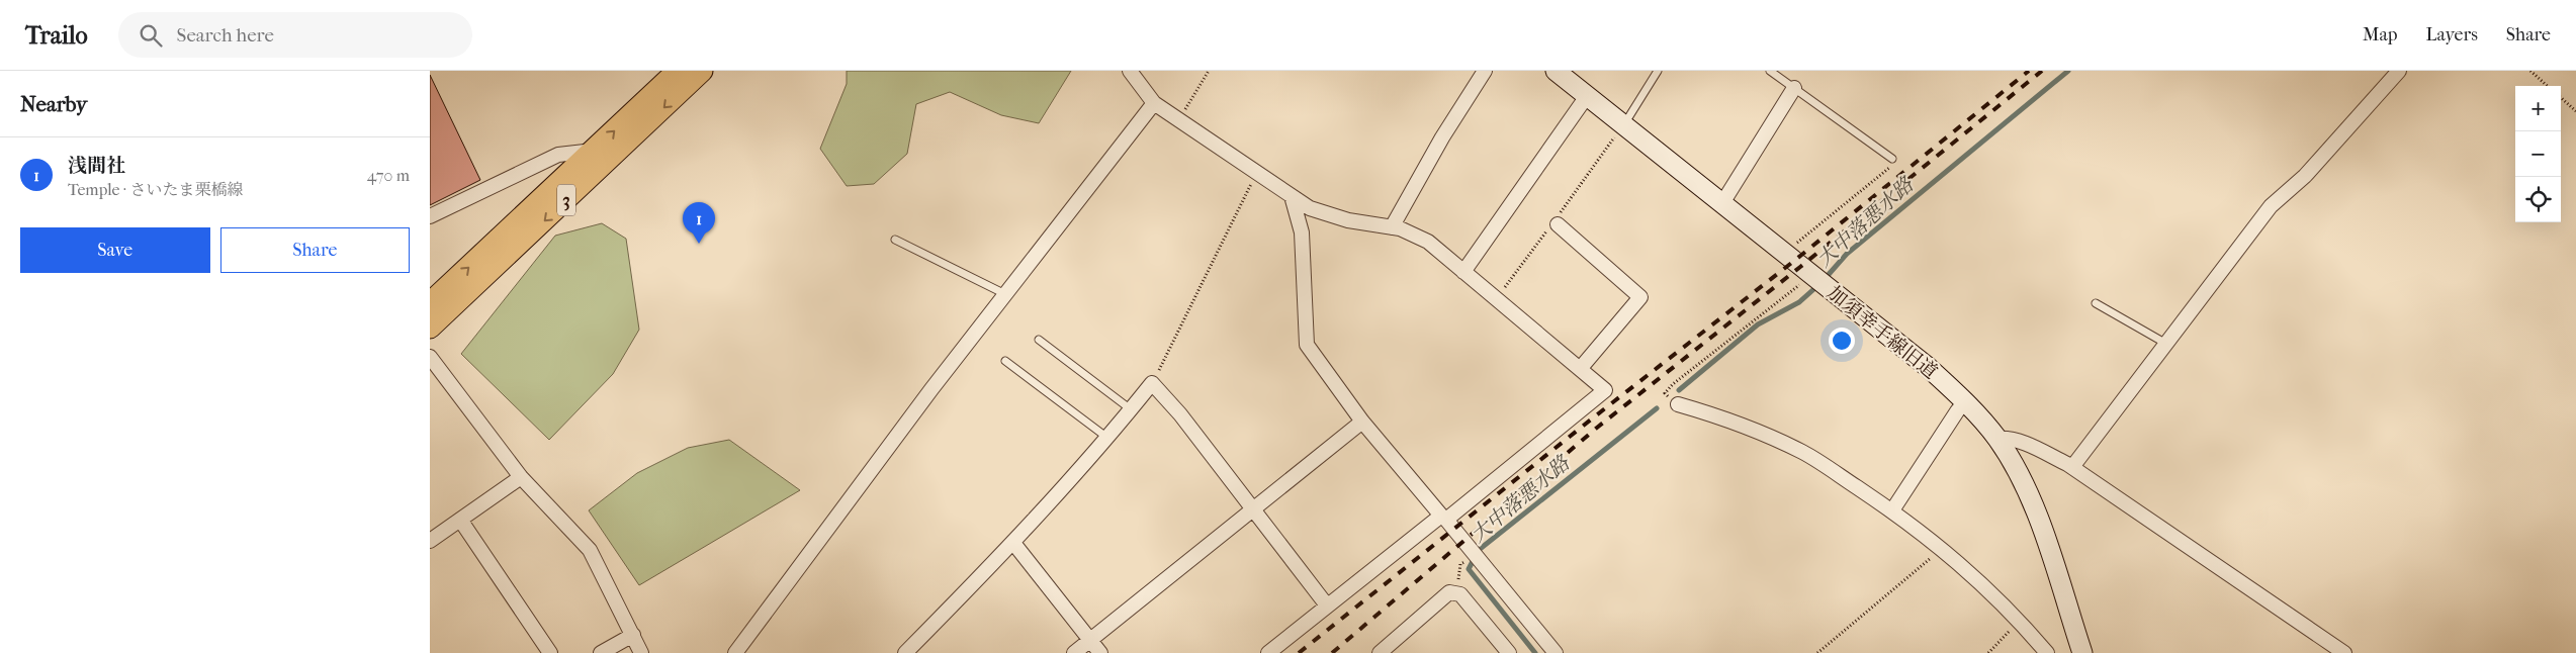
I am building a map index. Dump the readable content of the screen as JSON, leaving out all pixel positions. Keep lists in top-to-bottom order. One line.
{"streets":{"main road":["3"],"street":["加須幸手線旧道"]},"water":["大中落悪水路"],"page":{"header":"Trailo","search":"Search here","nav":["Map","Layers","Share"],"heading":"Nearby","map_buttons":["+","−"],"list":[{"mark":"1","name":"浅間社","note":"Temple · さいたま栗橋線","value":"470 m"}],"pins":"1","buttons":["Save","Share"]}}
